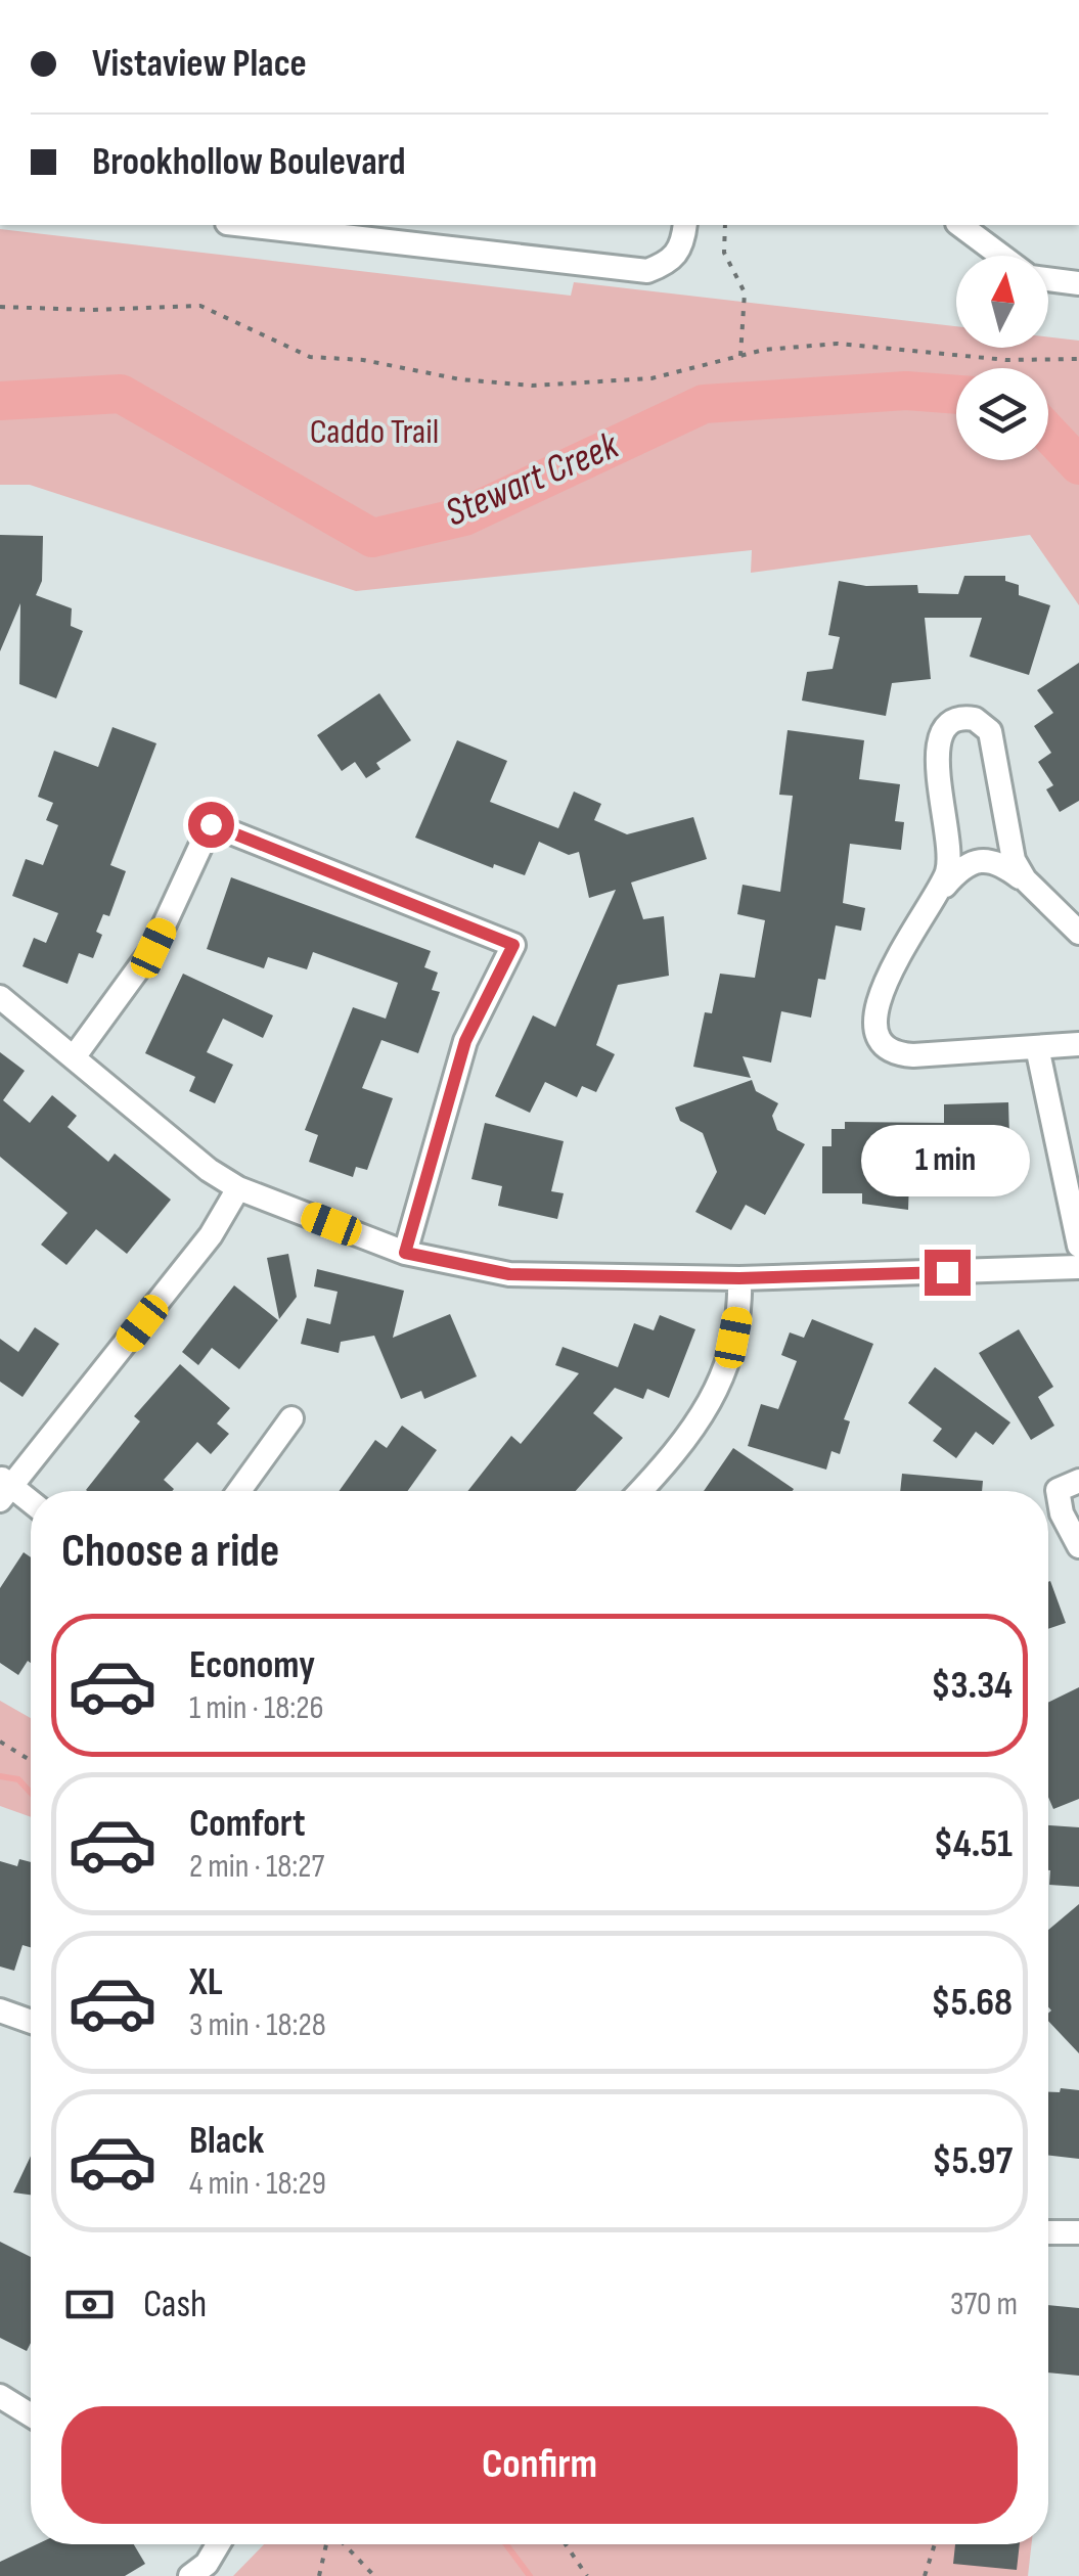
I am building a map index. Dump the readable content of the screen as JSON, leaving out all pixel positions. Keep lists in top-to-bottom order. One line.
{"water":["Stewart Creek"],"parks":["Caddo Trail"],"north":"top","page":{"banner":["Vistaview Place","Brookhollow Boulevard"],"bubble":"1 min","heading":"Choose a ride","list":[{"name":"Economy","note":"1 min · 18:26","value":"$3.34"},{"name":"Comfort","note":"2 min · 18:27","value":"$4.51"},{"name":"XL","note":"3 min · 18:28","value":"$5.68"},{"name":"Black","note":"4 min · 18:29","value":"$5.97"}],"pay":["Cash","370 m"],"buttons":"Confirm"}}
